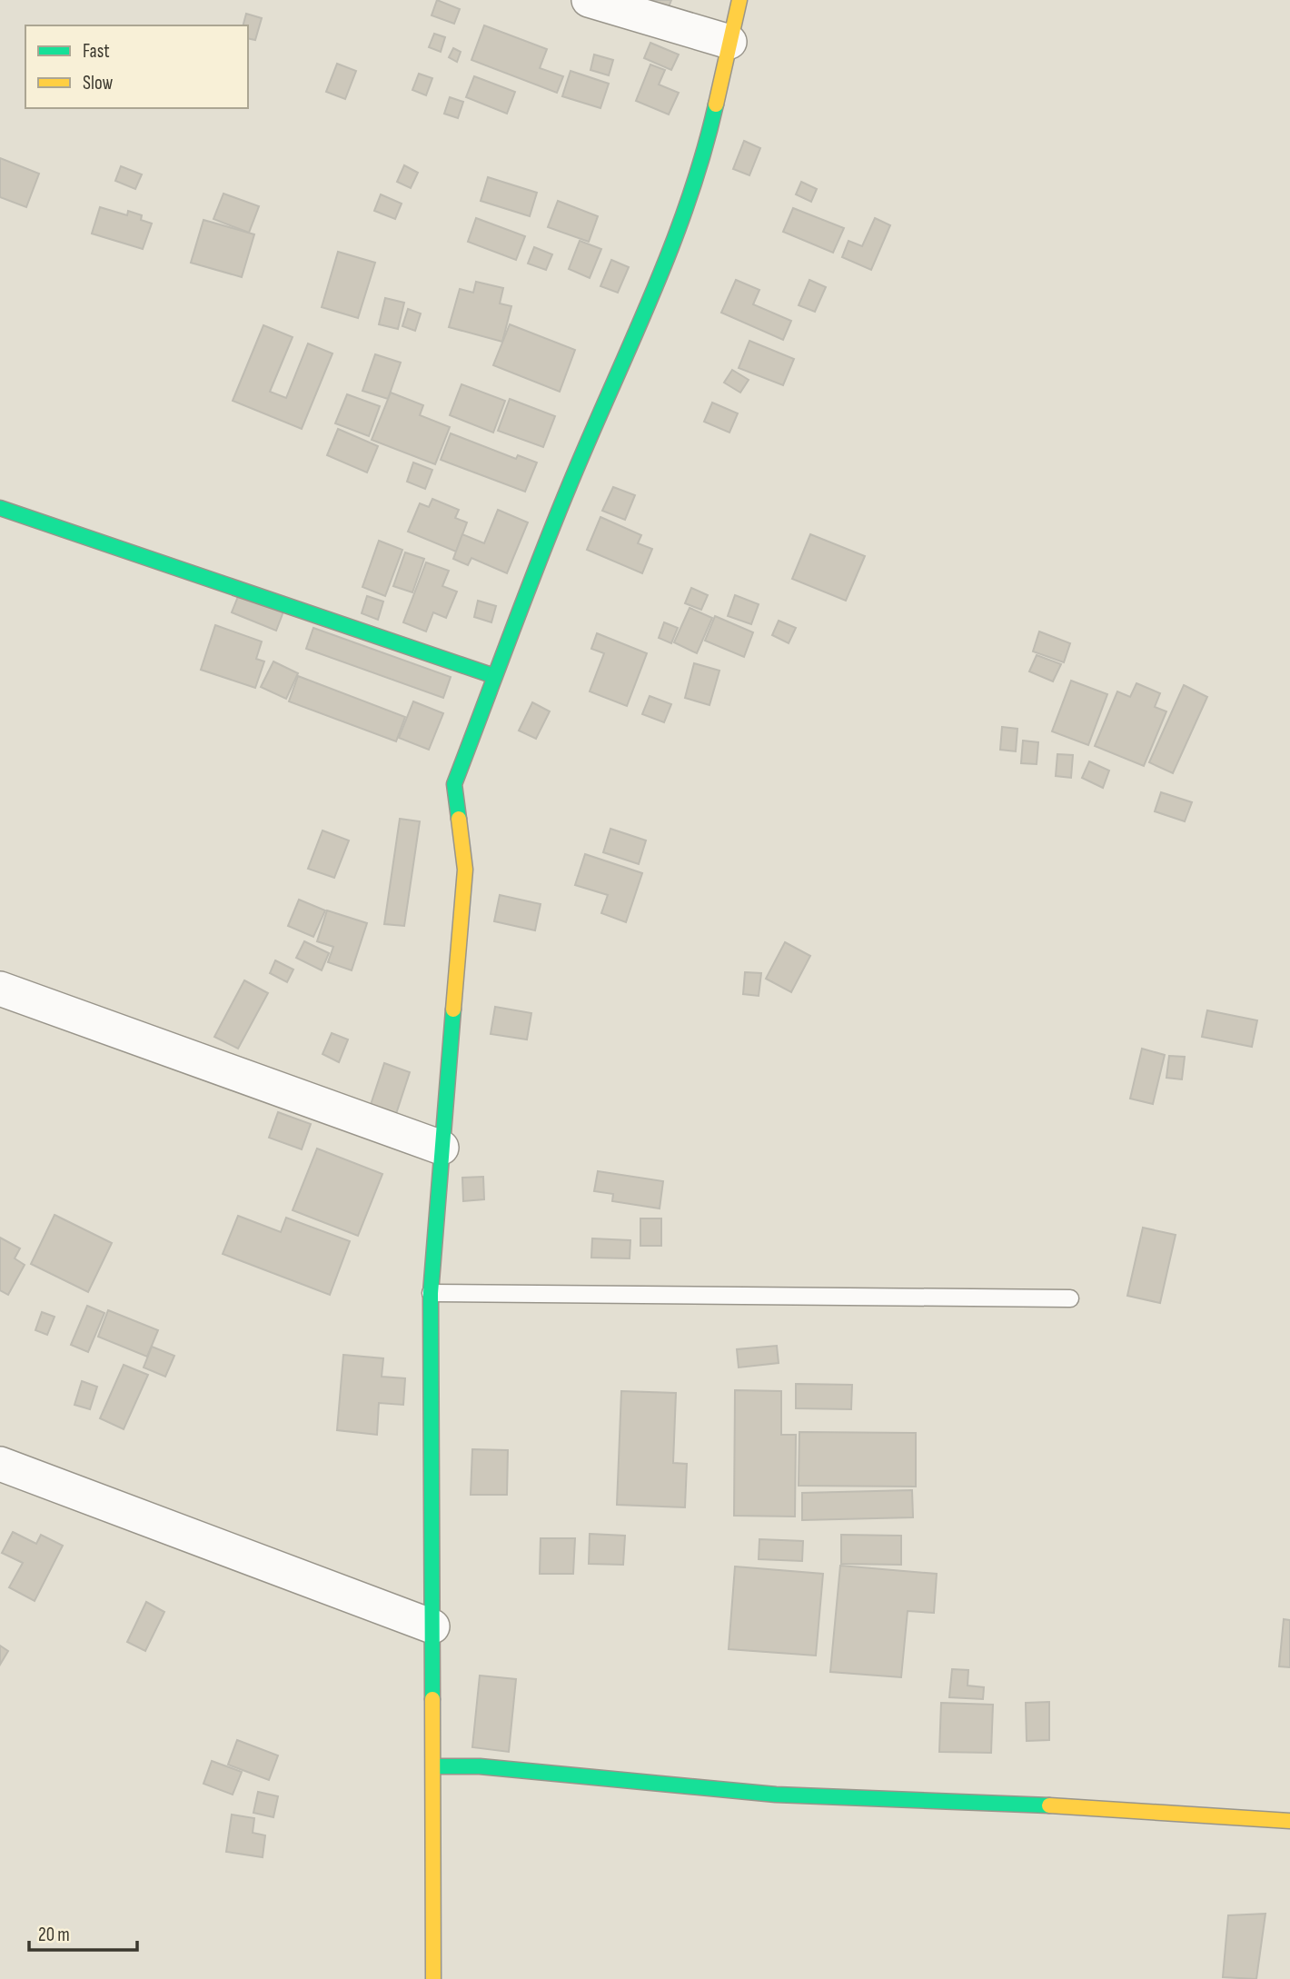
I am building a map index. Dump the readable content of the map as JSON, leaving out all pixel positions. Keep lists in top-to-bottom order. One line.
{"legend":["Fast","Slow"],"scale_bar":"20 m"}
